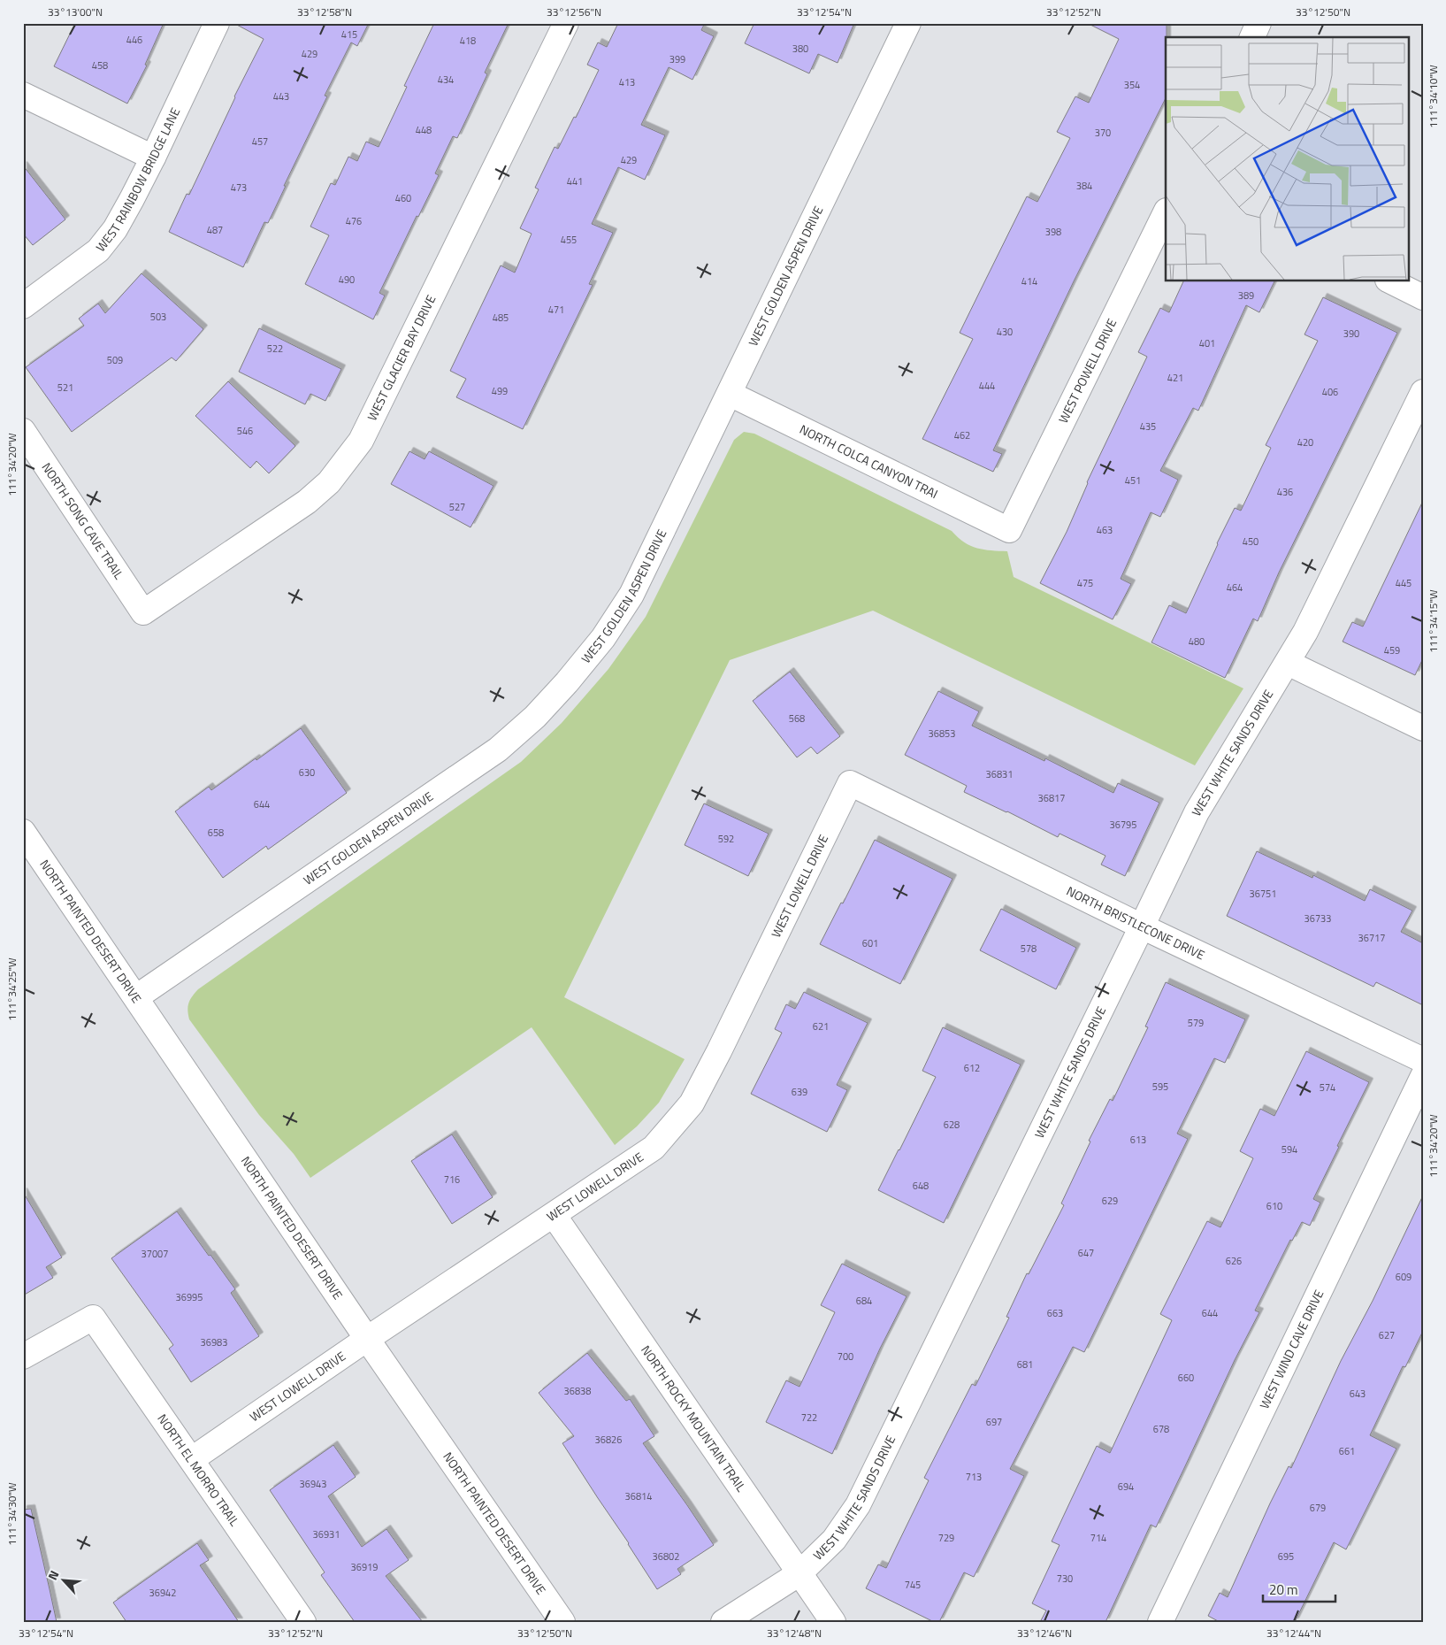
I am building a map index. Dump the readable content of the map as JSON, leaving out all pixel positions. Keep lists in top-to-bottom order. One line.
{"streets":{"street":["WEST RAINBOW BRIDGE LANE","WEST GOLDEN ASPEN DRIVE","WEST GLACIER BAY DRIVE","WEST POWELL DRIVE","NORTH COLCA CANYON TRAI","NORTH SONG CAVE TRAIL","WEST WHITE SANDS DRIVE","WEST LOWELL DRIVE","NORTH BRISTLECONE DRIVE","NORTH PAINTED DESERT DRIVE","WEST WIND CAVE DRIVE","NORTH ROCKY MOUNTAIN TRAIL","NORTH EL MORRO TRAIL"]},"crossings":[["WEST GOLDEN ASPEN DRIVE","NORTH COLCA CANYON TRAI"],["WEST GOLDEN ASPEN DRIVE","NORTH PAINTED DESERT DRIVE"],["WEST GLACIER BAY DRIVE","NORTH SONG CAVE TRAIL"],["WEST POWELL DRIVE","NORTH COLCA CANYON TRAI"],["WEST WHITE SANDS DRIVE","NORTH BRISTLECONE DRIVE"],["WEST WHITE SANDS DRIVE","NORTH ROCKY MOUNTAIN TRAIL"],["WEST LOWELL DRIVE","NORTH BRISTLECONE DRIVE"],["WEST LOWELL DRIVE","NORTH PAINTED DESERT DRIVE"],["WEST LOWELL DRIVE","NORTH ROCKY MOUNTAIN TRAIL"],["WEST LOWELL DRIVE","NORTH EL MORRO TRAIL"]],"house_numbers":["415","446","418","380","429","399","458","434","413","354","443","448","370","457","429","441","384","473","460","476","487","398","455","490","414","389","471","503","485","430","390","401","522","509","421","444","521","499","406","435","546","462","420","451","436","527","463","450","475","445","464","480","459","568","36853","630","36831","36817","644","36795","658","592","36751","36733","36717","601","578","579","621","612","595","574","639","628","613","594","716","648","629","610","647","37007","626","609","36995","684","663","644","627","36983","700","681","660","36838","643","722","697","678","36826","661","713","36943","694","36814","679","36931","729","714","36802","695","36919","730","745","36942"],"scale_bar":"20 m","north":"top left","coordinates":["33°13'00\"N","33°12'58\"N","33°12'56\"N","33°12'54\"N","33°12'52\"N","33°12'50\"N","111°34'10\"W","111°34'20\"W","111°34'15\"W","111°34'25\"W","111°34'30\"W","33°12'48\"N","33°12'46\"N","33°12'44\"N"]}
